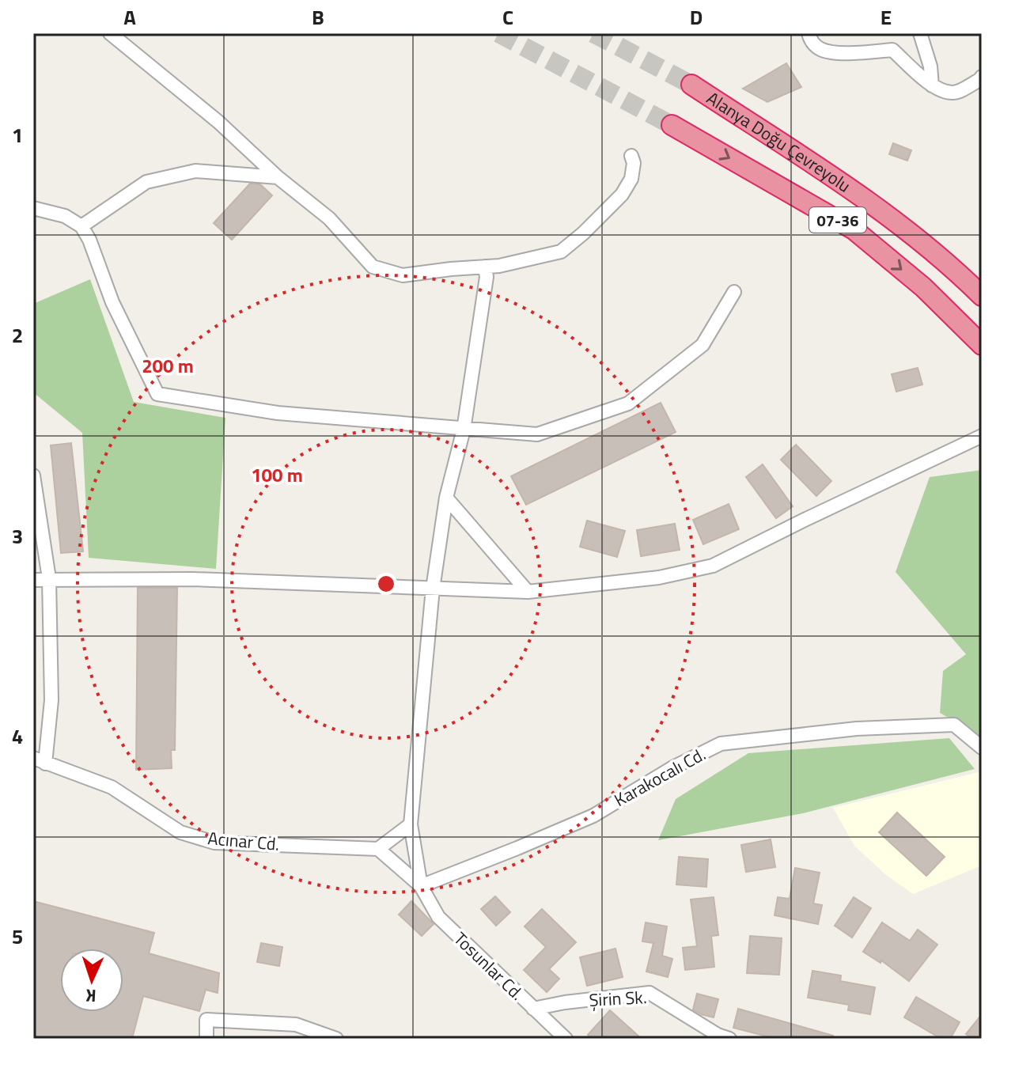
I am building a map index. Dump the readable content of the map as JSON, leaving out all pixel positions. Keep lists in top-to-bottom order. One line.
{"streets":{"highway":["Alanya Doğu Çevreyolu","07-36"],"street":["Karakocalı Cd.","Acınar Cd.","Tosunlar Cd.","Şirin Sk."]},"crossings":[["Karakocalı Cd.","Tosunlar Cd."],["Tosunlar Cd.","Şirin Sk."]],"north":"bottom","grid":{"columns":["A","B","C","D","E"],"rows":["1","2","3","4","5"]},"rings":["200 m","100 m"]}
